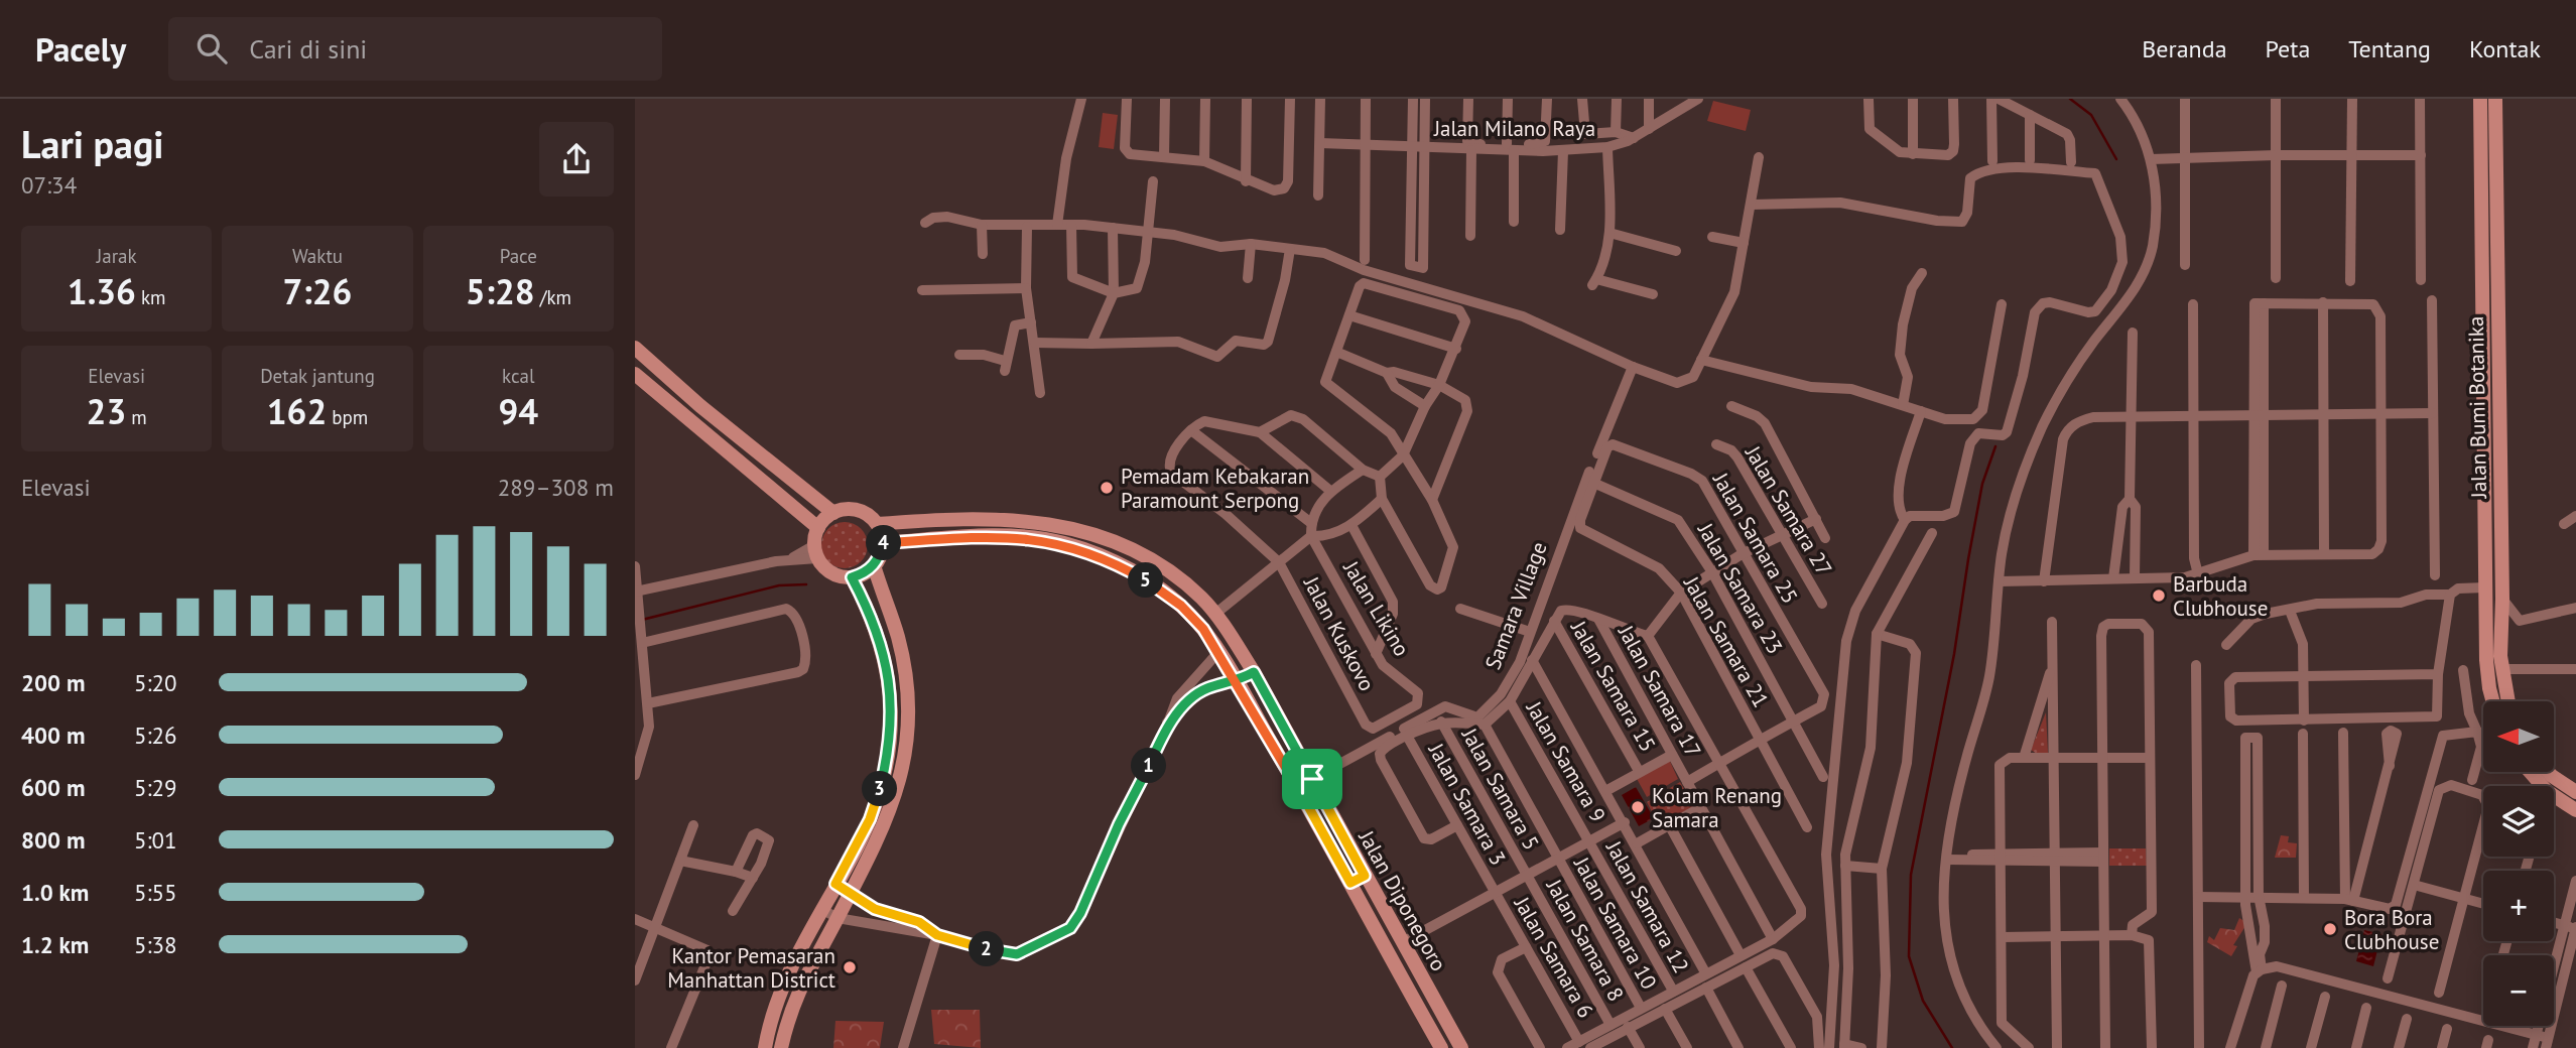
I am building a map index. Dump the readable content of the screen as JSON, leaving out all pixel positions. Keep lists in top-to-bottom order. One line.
{"streets":{"street":["Jalan Milano Raya","Jalan Bumi Botanika","Jalan Samara 27","Jalan Samara 25","Jalan Samara 23","Samara Village","Jalan Likino","Jalan Kuskovo","Jalan Samara 21","Jalan Samara 15","Jalan Samara 17","Jalan Samara 9","Jalan Samara 5","Jalan Samara 3","Jalan Diponegoro","Jalan Samara 12","Jalan Samara 10","Jalan Samara 8","Jalan Samara 6"]},"crossings":[["Jalan Samara 25","Jalan Samara 23"],["Jalan Samara 25","Jalan Samara 21"],["Jalan Samara 23","Jalan Samara 21"],["Samara Village","Jalan Diponegoro"],["Jalan Likino","Jalan Kuskovo"],["Jalan Samara 9","Jalan Samara 12"],["Jalan Samara 5","Jalan Samara 8"],["Jalan Samara 3","Jalan Samara 6"]],"places":["Pemadam Kebakaran Paramount Serpong","Barbuda Clubhouse","Kolam Renang Samara","Bora Bora Clubhouse","Kantor Pemasaran Manhattan District"],"north":"left","page":{"header":"Pacely","search":"Cari di sini","nav":["Beranda","Peta","Tentang","Kontak"],"heading":["Lari pagi","07:34"],"stats":[["Jarak","1.36 km"],["Waktu","7:26"],["Pace","5:28 /km"],["Elevasi","23 m"],["Detak jantung","162 bpm"],["kcal","94"]],"chart":["Elevasi","289–308 m"],"pins":["4","5","1","3","2"],"list":[{"name":"200 m","note":"5:20"},{"name":"400 m","note":"5:26"},{"name":"600 m","note":"5:29"},{"name":"800 m","note":"5:01"},{"name":"1.0 km","note":"5:55"},{"name":"1.2 km","note":"5:38"}],"map_buttons":["+","−"]}}
